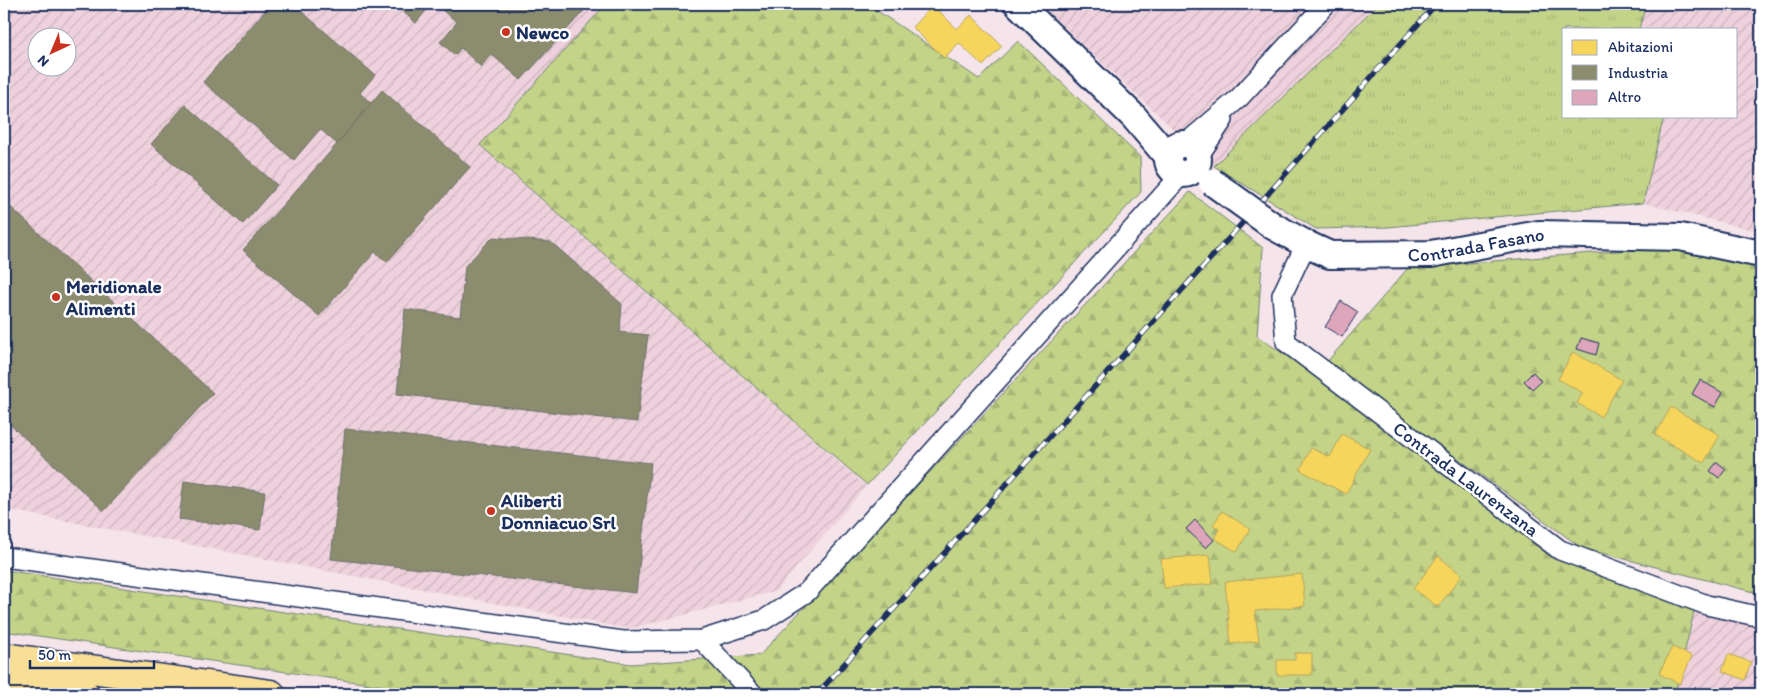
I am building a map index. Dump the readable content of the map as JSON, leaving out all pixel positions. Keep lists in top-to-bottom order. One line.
{"streets":{"main road":["Contrada Fasano"],"street":["Contrada Laurenzana"]},"crossings":[["Contrada Fasano","Contrada Laurenzana"]],"places":["Newco","Meridionale Alimenti","Aliberti Donniacuo Srl"],"legend":["Abitazioni","Industria","Altro"],"scale_bar":"50 m","north":"bottom left"}
